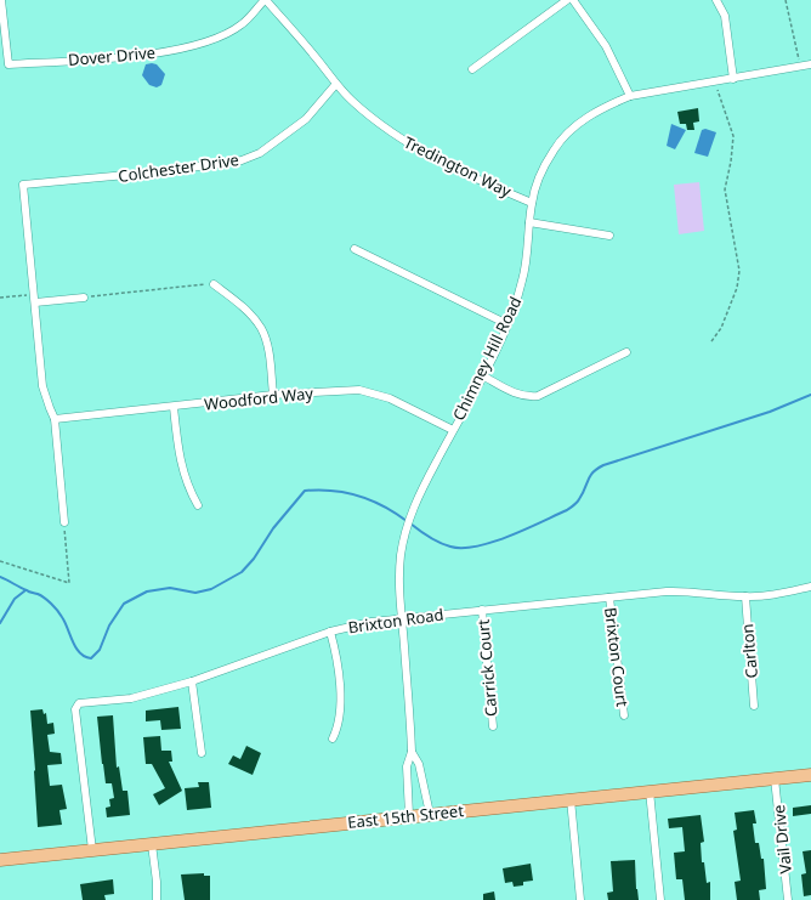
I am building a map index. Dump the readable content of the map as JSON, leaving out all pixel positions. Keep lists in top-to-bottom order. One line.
{"streets":{"main road":["East 15th Street"],"street":["Dover Drive","Tredington Way","Colchester Drive","Chimney Hill Road","Woodford Way","Brixton Road","Carlton","Brixton Court","Carrick Court","Vail Drive"]},"crossings":[["Dover Drive","Tredington Way"],["Tredington Way","Colchester Drive"],["Tredington Way","Chimney Hill Road"],["Chimney Hill Road","Woodford Way"],["Chimney Hill Road","Brixton Road"],["Brixton Road","Carlton"],["Brixton Road","Brixton Court"],["Brixton Road","Carrick Court"],["Brixton Road","East 15th Street"],["East 15th Street","Vail Drive"]]}
